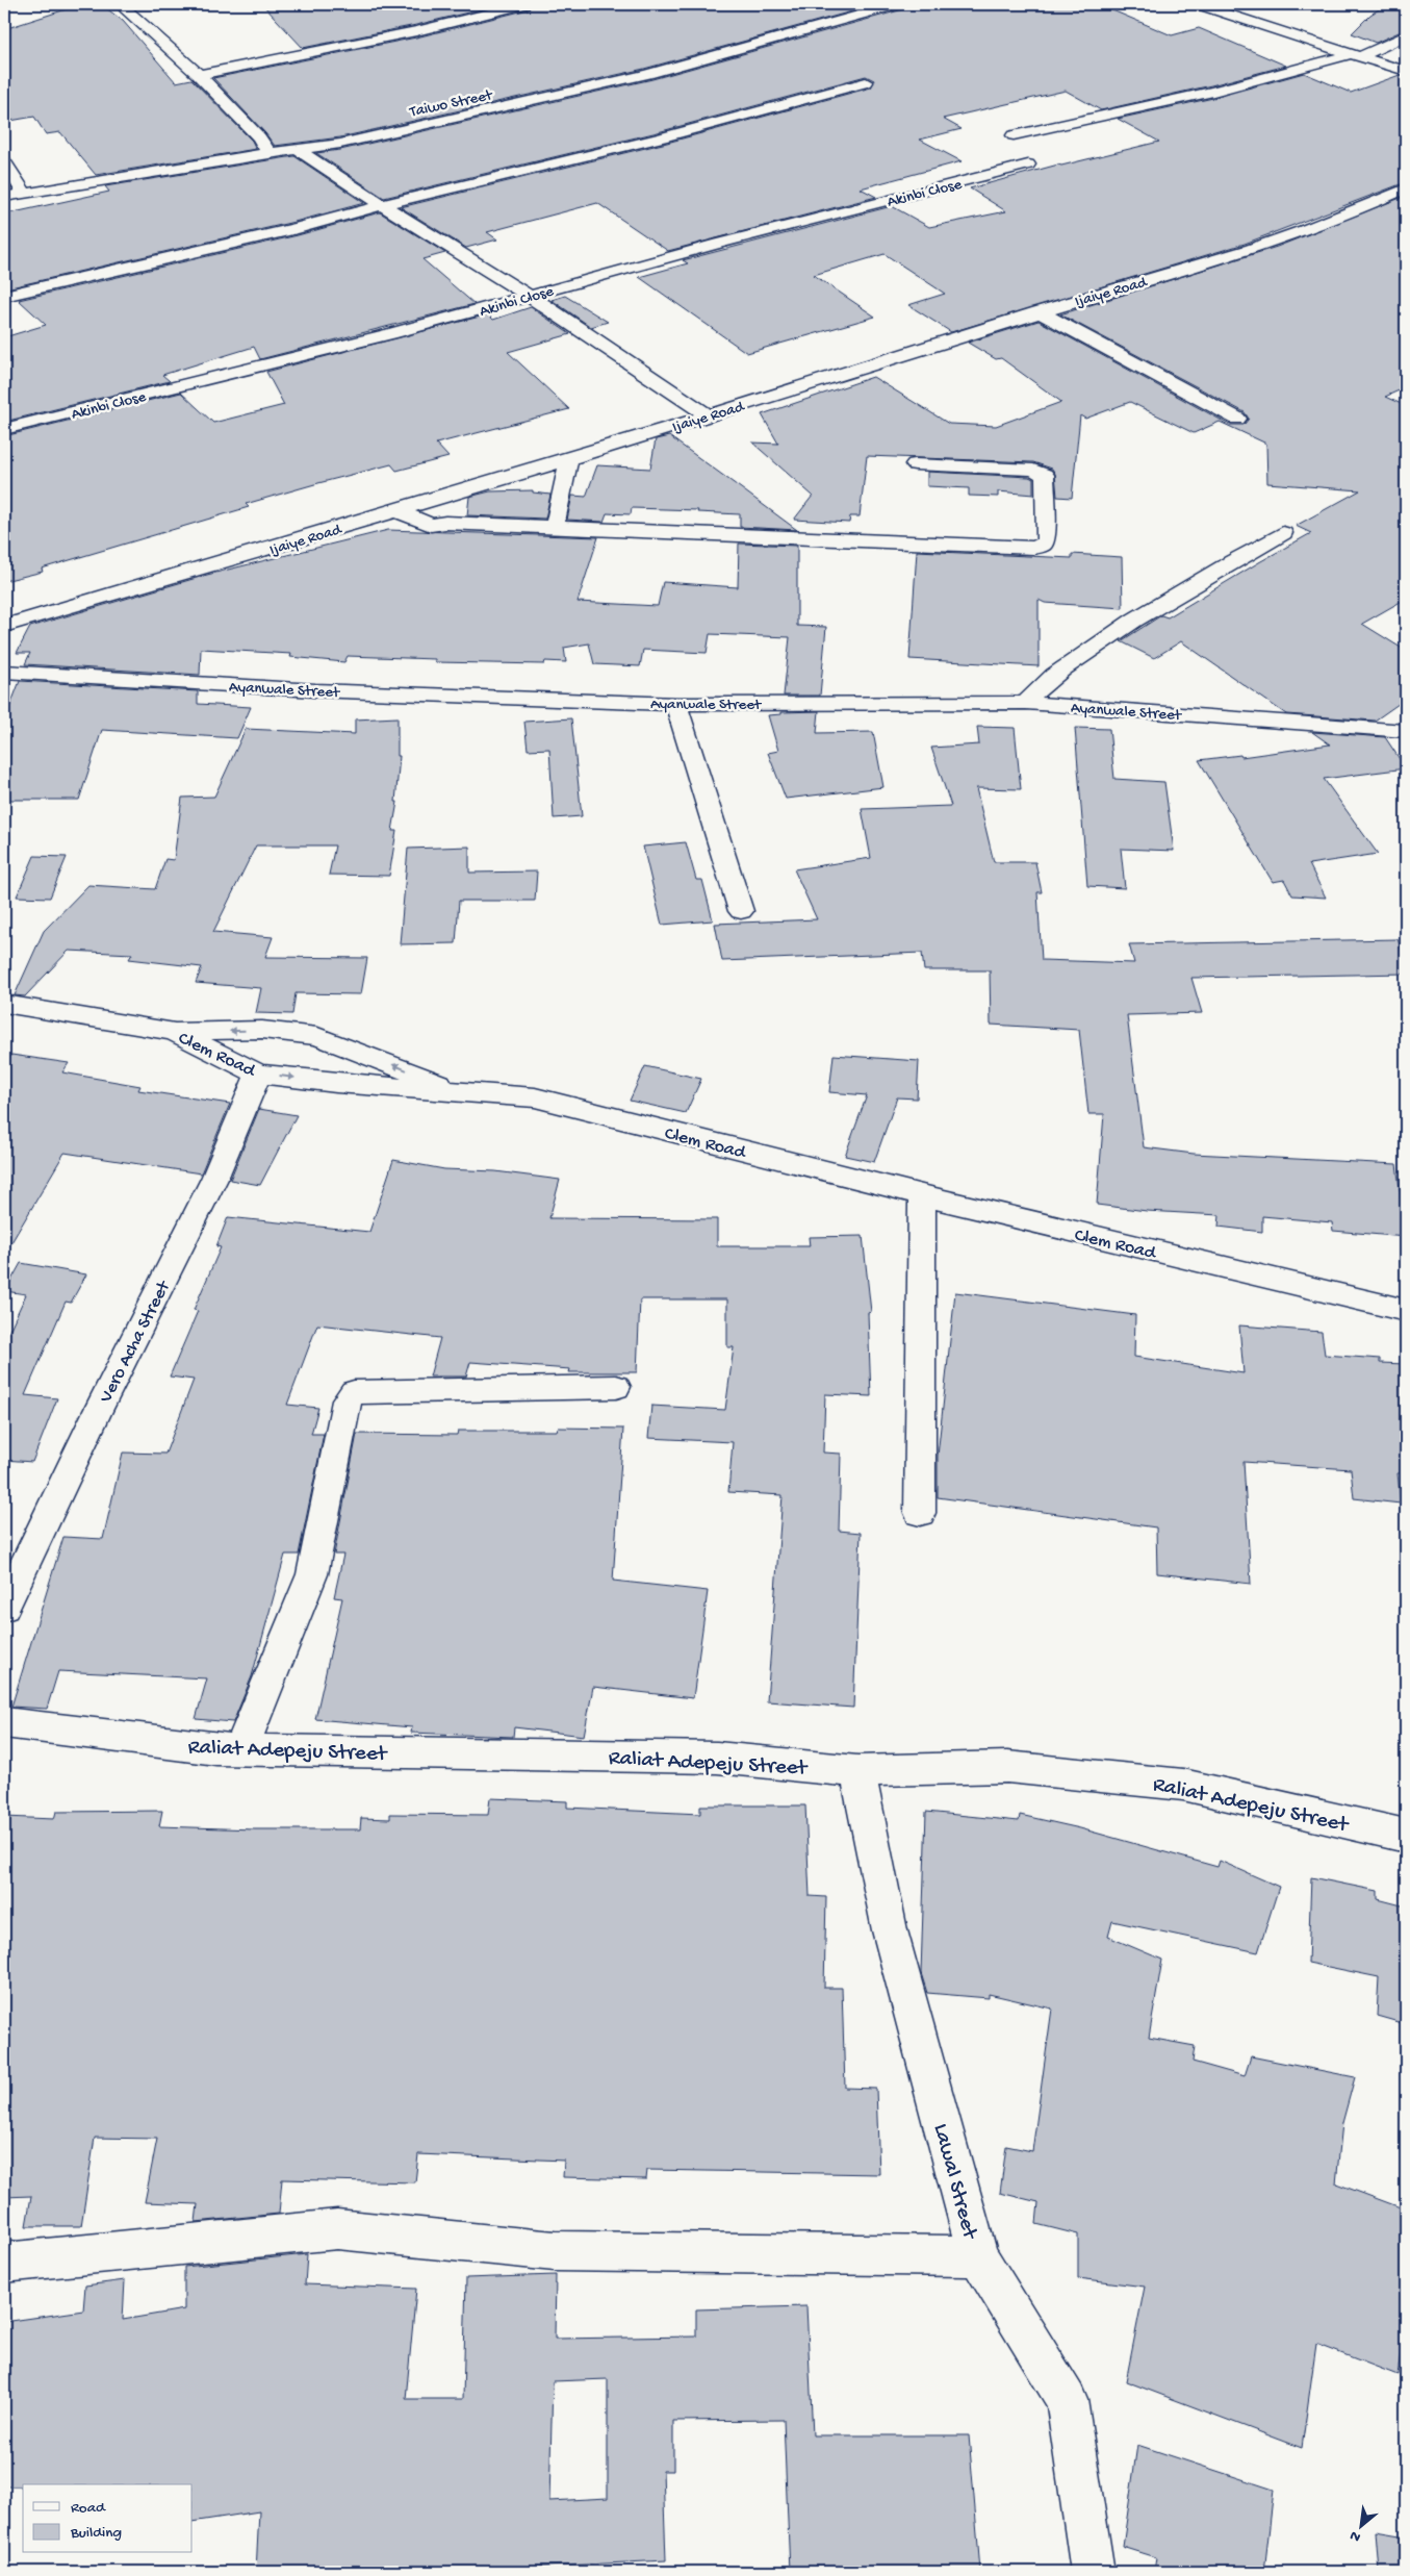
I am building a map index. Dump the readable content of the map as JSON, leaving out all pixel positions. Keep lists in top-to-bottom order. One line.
{"streets":{"street":["Taiwo Street","Akinbi Close","Ijaiye Road","Ayanwale Street","Clem Road","Vero Acha Street","Raliat Adepeju Street","Lawal Street"]},"crossings":[["Clem Road","Vero Acha Street"],["Raliat Adepeju Street","Lawal Street"]],"legend":["Road","Building"],"north":"bottom left"}
